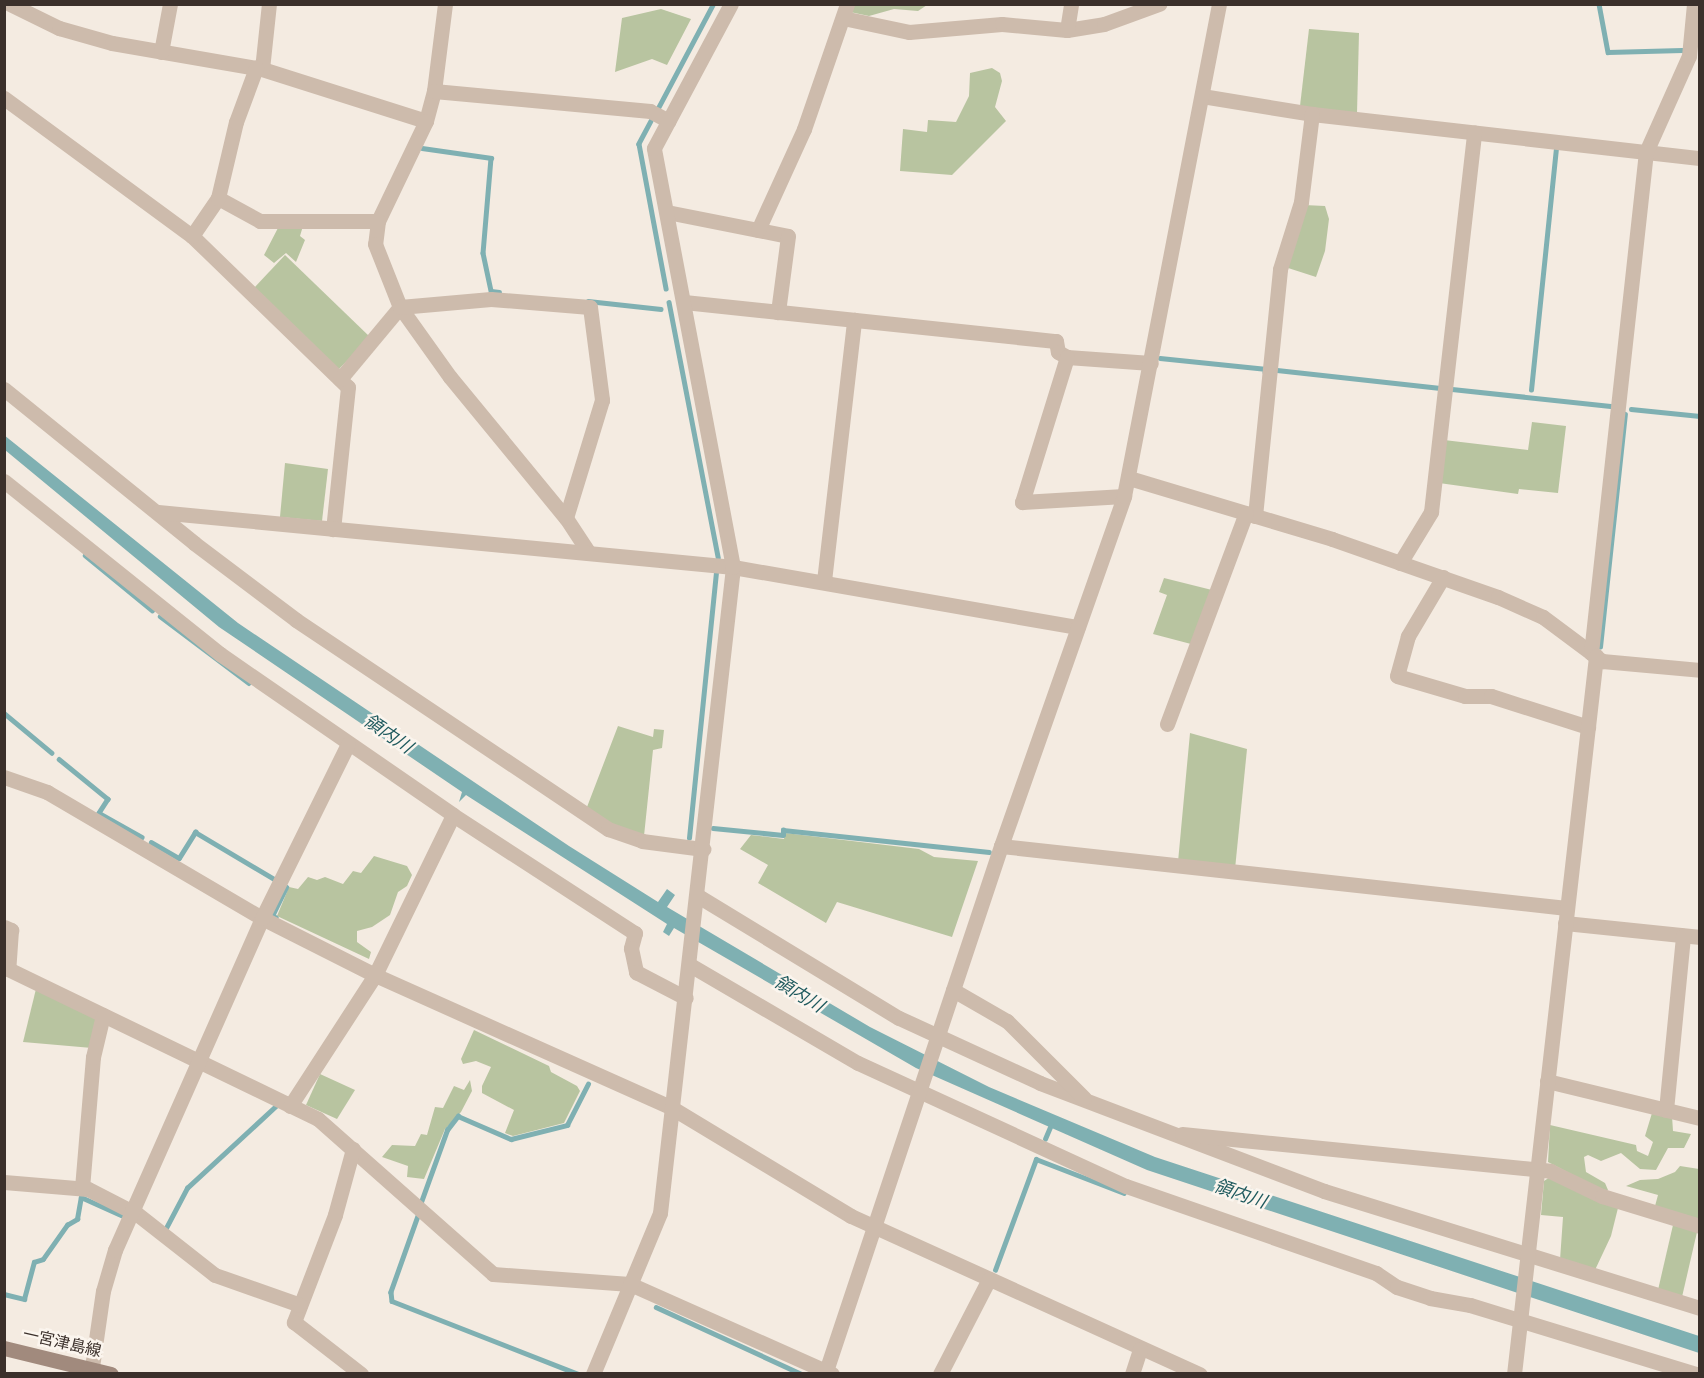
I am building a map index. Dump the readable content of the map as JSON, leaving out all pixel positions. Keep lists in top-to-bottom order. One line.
{"streets":{"main road":["一宮津島線"]},"water":["領内川"]}
